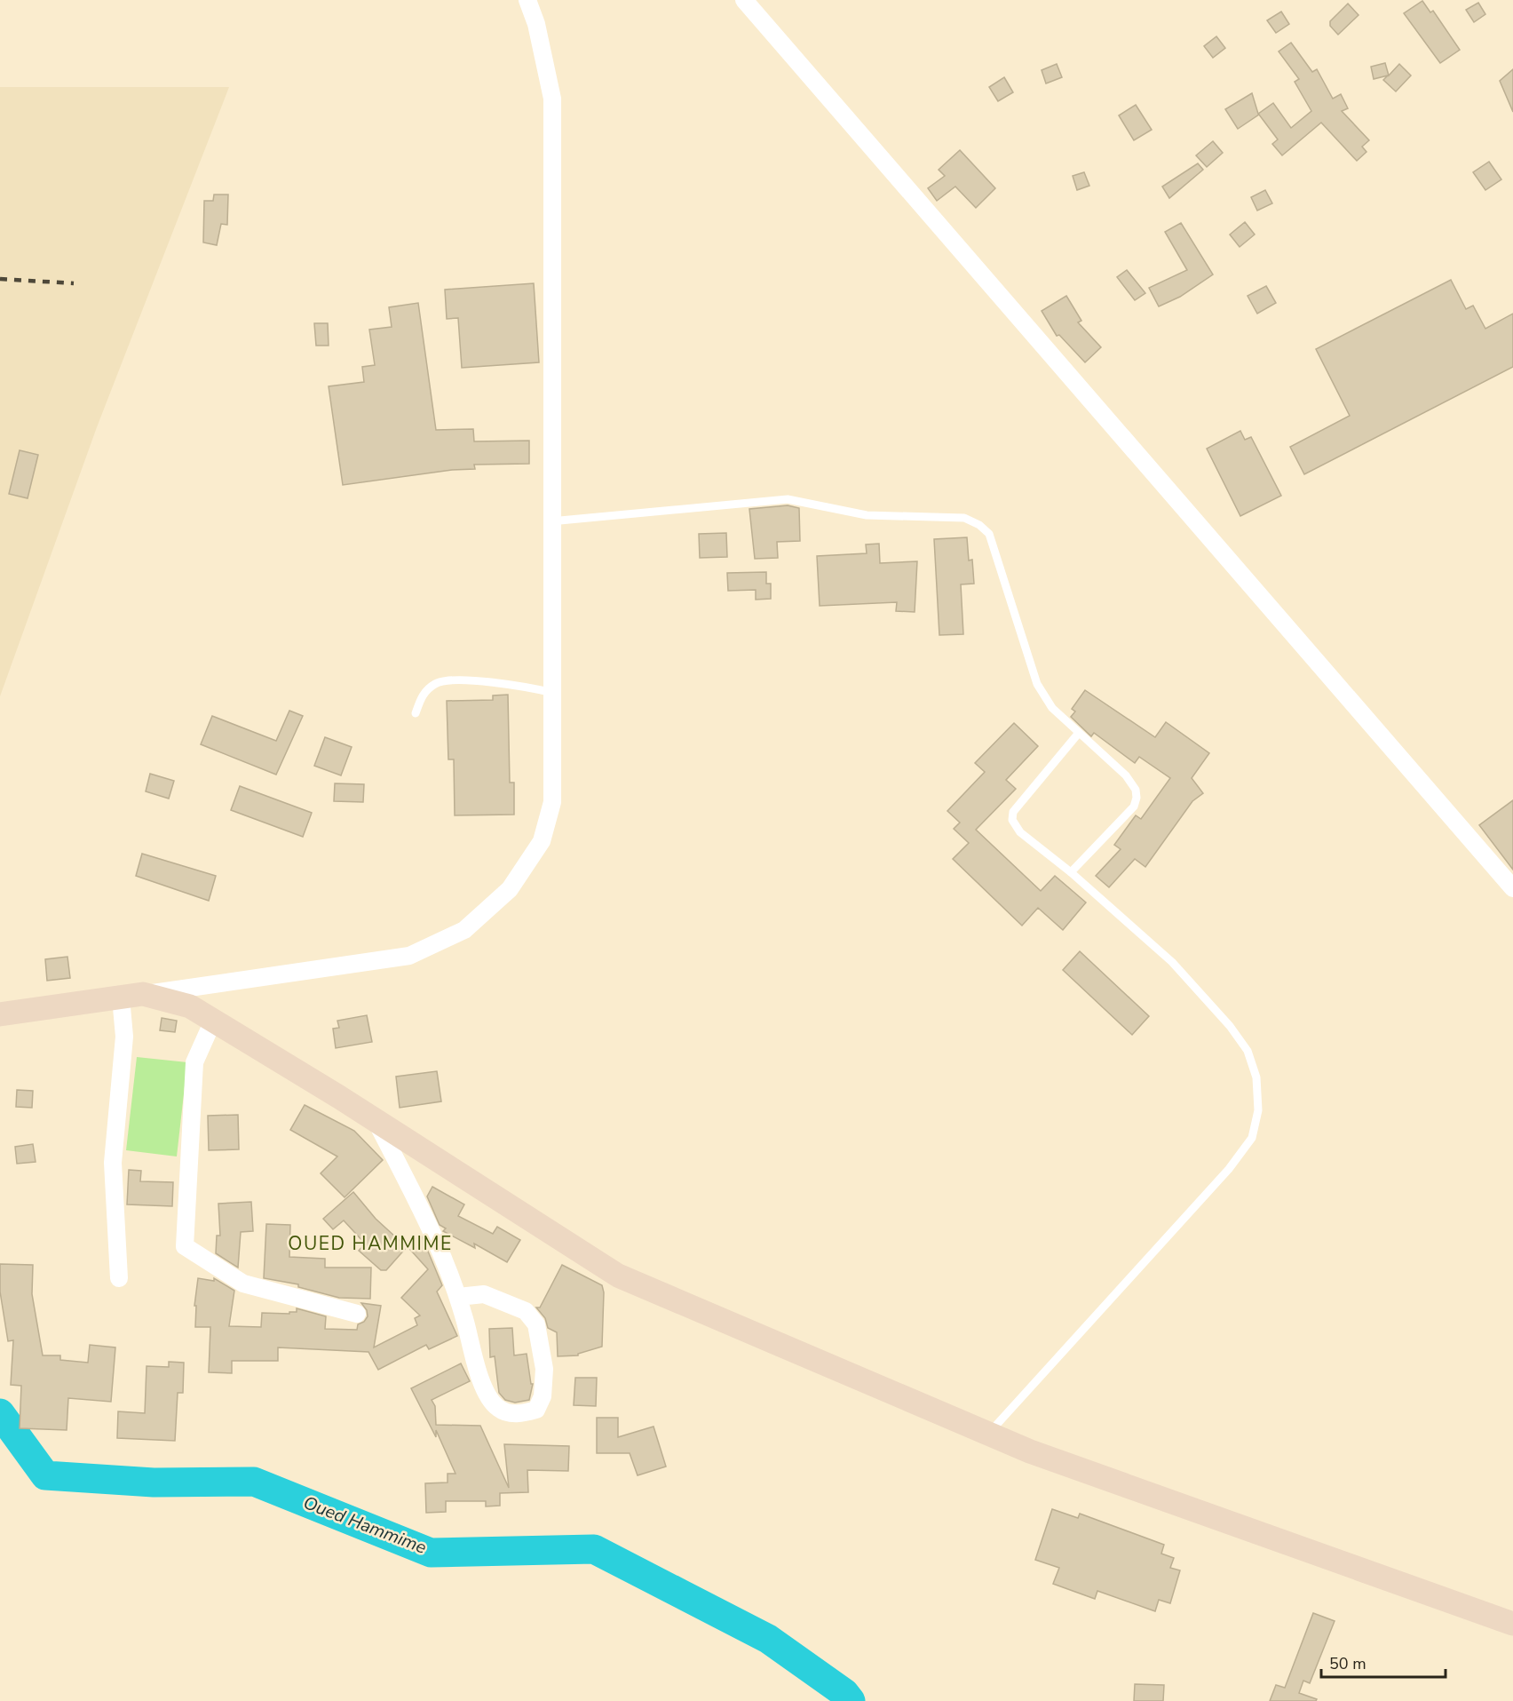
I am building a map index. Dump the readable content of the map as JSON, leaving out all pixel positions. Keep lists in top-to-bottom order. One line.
{"districts":["OUED HAMMIME"],"water":["Oued Hammime"],"scale_bar":"50 m"}
